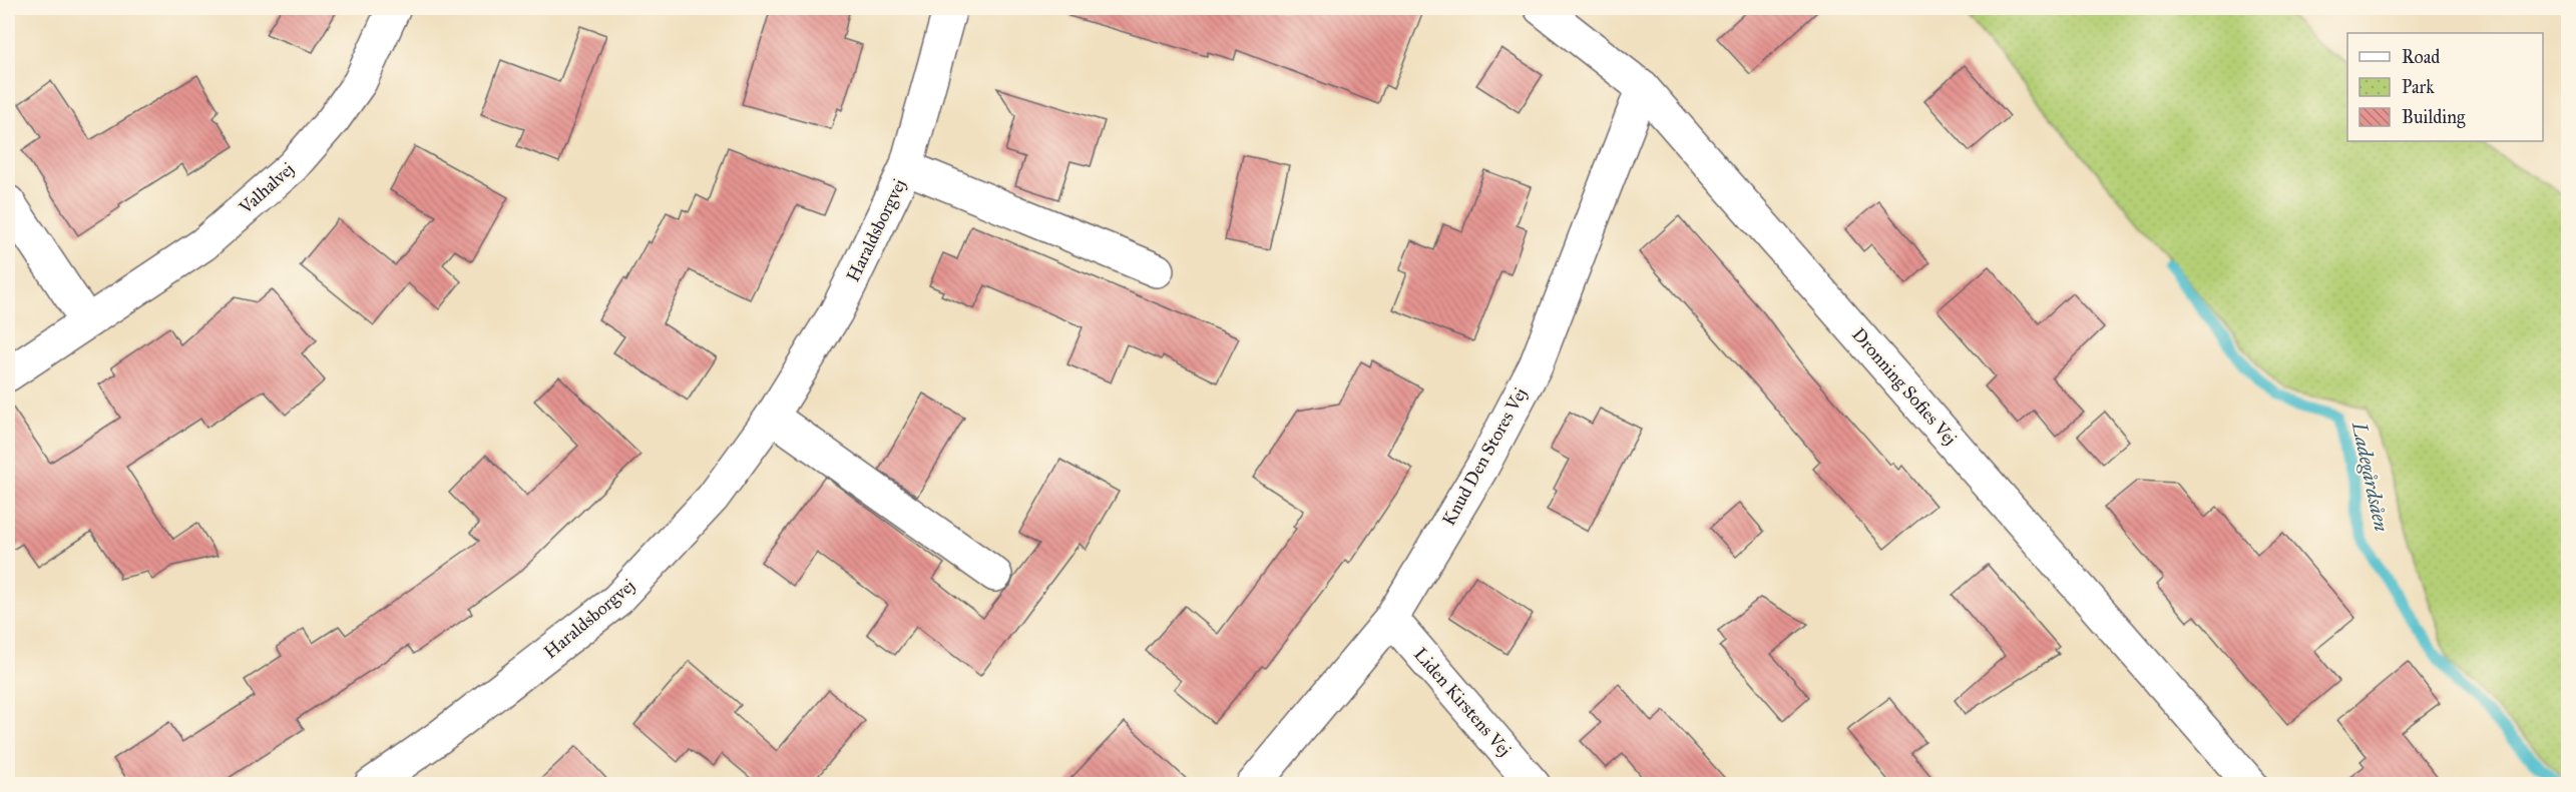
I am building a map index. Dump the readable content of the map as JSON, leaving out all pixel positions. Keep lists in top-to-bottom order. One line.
{"streets":{"street":["Valhalvej","Haraldsborgvej","Dronning Sofies Vej","Knud Den Stores Vej","Liden Kirstens Vej"]},"crossings":[["Dronning Sofies Vej","Knud Den Stores Vej"],["Knud Den Stores Vej","Liden Kirstens Vej"]],"water":["Ladegårdsåen"],"legend":["Road","Park","Building"]}
